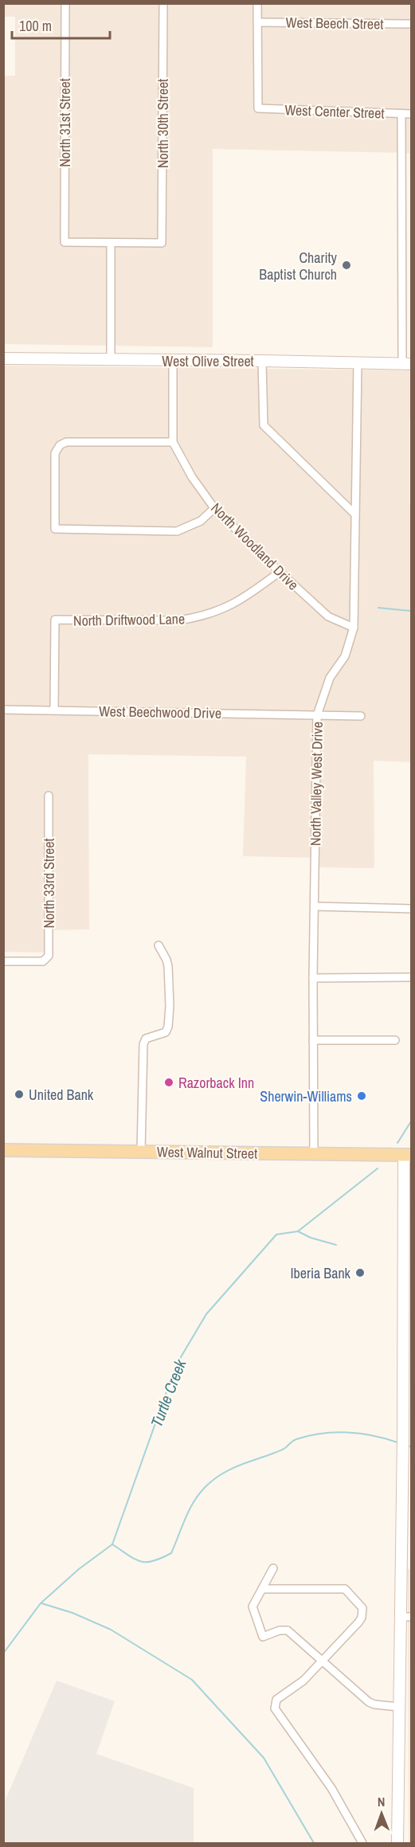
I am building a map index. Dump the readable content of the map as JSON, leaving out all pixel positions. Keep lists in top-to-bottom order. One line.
{"streets":{"main road":["West Walnut Street"],"street":["West Beech Street","West Center Street","North 31st Street","North 30th Street","West Olive Street","North Woodland Drive","North Driftwood Lane","West Beechwood Drive","North Valley West Drive","North 33rd Street"]},"crossings":[["West Beech Street","West Center Street"],["North 31st Street","North 30th Street"],["West Olive Street","North Woodland Drive"],["West Olive Street","North Valley West Drive"],["North Woodland Drive","North Driftwood Lane"],["North Woodland Drive","North Valley West Drive"],["North Driftwood Lane","West Beechwood Drive"],["West Beechwood Drive","North Valley West Drive"],["North Valley West Drive","West Walnut Street"]],"water":["Turtle Creek"],"places":["Charity Baptist Church","Razorback Inn","United Bank","Sherwin-Williams","Iberia Bank"],"scale_bar":"100 m","north":"top"}
